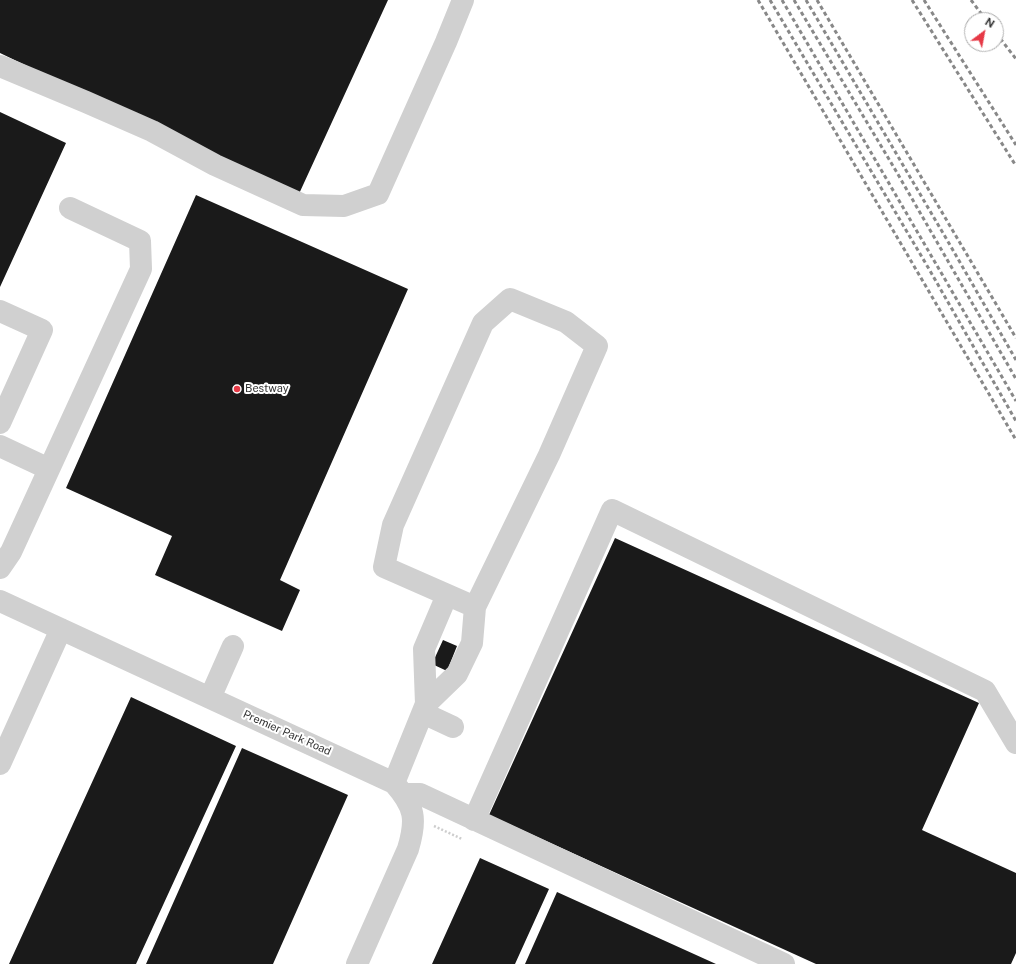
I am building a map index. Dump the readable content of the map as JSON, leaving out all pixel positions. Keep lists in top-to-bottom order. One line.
{"streets":{"street":["Premier Park Road"]},"places":["Bestway"],"north":"top right"}
